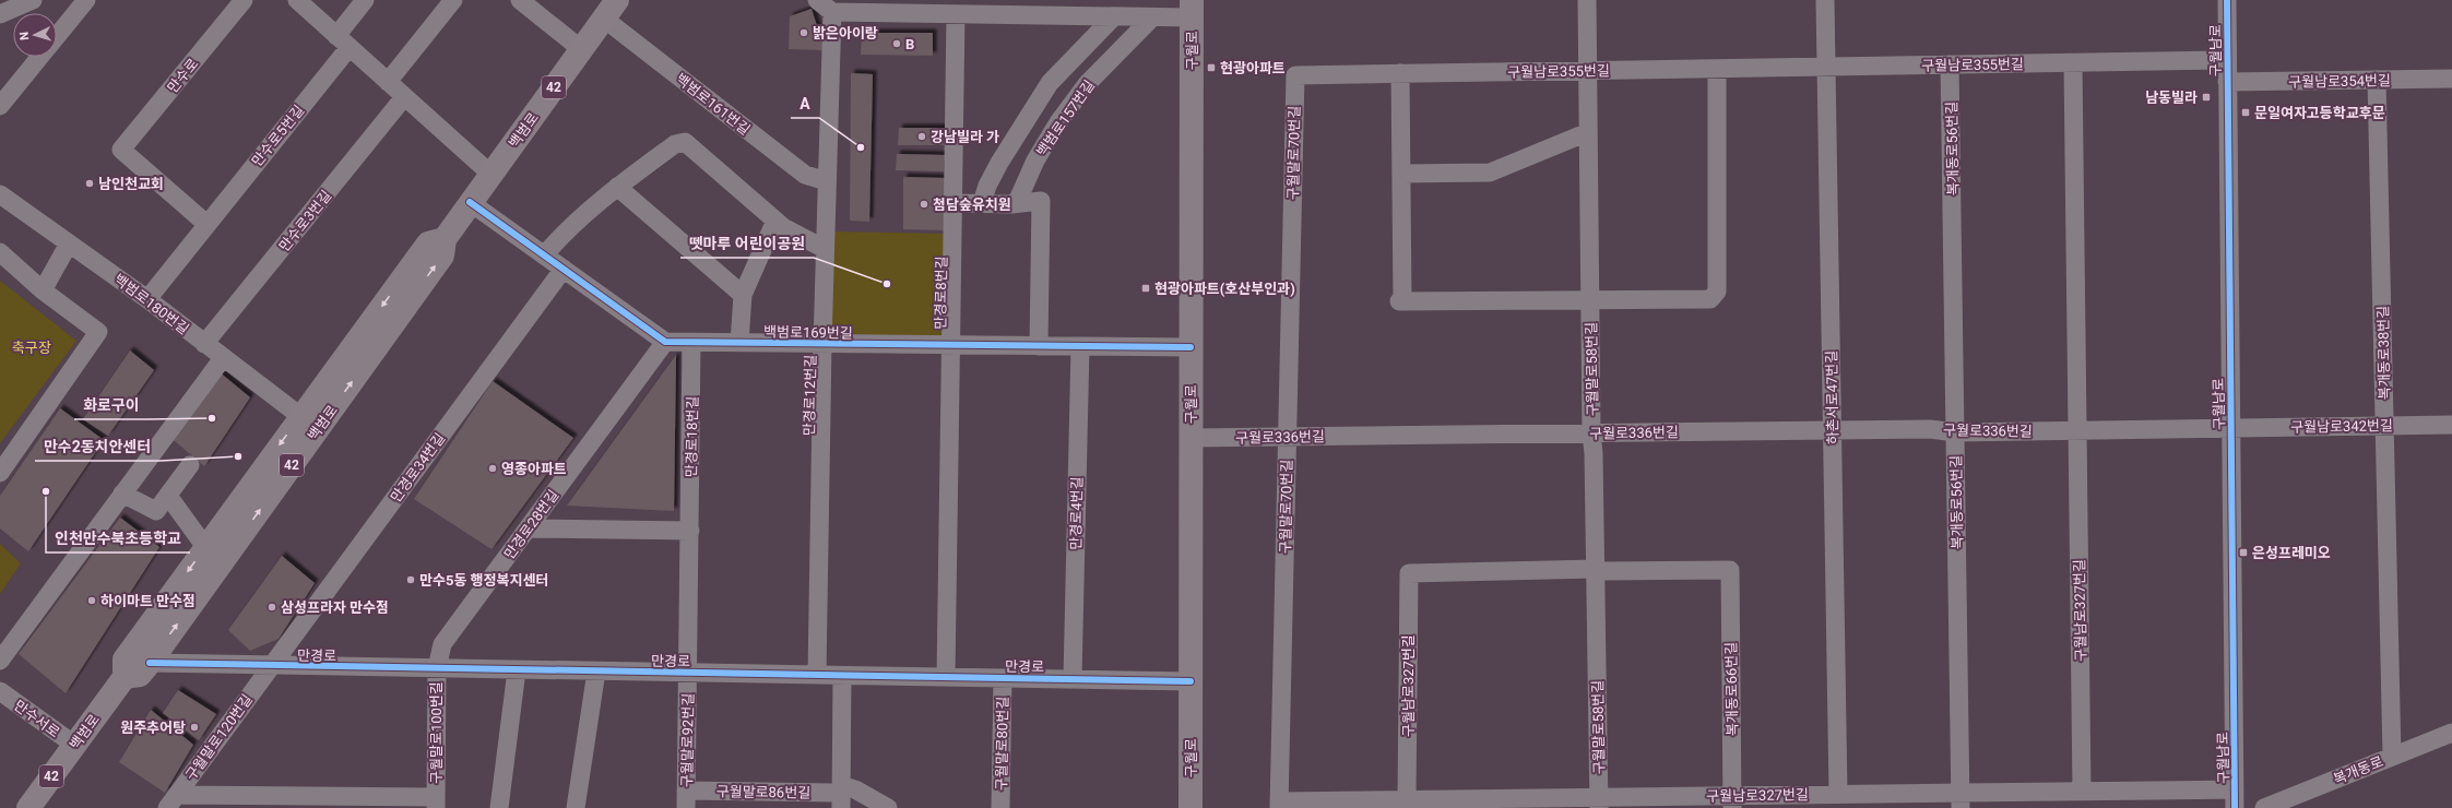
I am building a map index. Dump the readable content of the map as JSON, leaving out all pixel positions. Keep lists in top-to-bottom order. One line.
{"streets":{"main road":["구월로","42","백범로"],"street":["구월남로","구월남로355번길","만수로","구월남로354번길","백범로161번길","백범로157번길","만수로5번길","복개동로56번길","구월말로70번길","만수로3번길","만경로8번길","백범로180번길","백범로169번길","복개동로38번길","구월말로58번길","만경로12번길","하촌서로47번길","구월남로342번길","구월로336번길","만경로18번길","만경로34번길","만경로4번길","만경로28번길","구월남로327번길","만경로","복개동로66번길","만수서로","구월말로100번길","구월말로120번길","구월말로92번길","구월말로80번길","복개동로","구월말로86번길"]},"crossings":[["구월로","백범로169번길"],["구월로","구월로336번길"],["구월로","만경로"],["구월남로","구월남로355번길"],["구월남로","구월남로354번길"],["구월남로","구월남로342번길"],["구월남로","구월로336번길"],["구월남로","구월남로327번길"],["구월남로355번길","복개동로56번길"],["구월남로355번길","구월말로70번길"],["구월남로355번길","구월말로58번길"],["구월남로355번길","하촌서로47번길"],["만수로","만수로5번길"],["구월남로354번길","복개동로38번길"],["백범로161번길","백범로"],["백범로161번길","만경로12번길"],["백범로","백범로180번길"],["백범로","만경로"],["백범로","만수서로"],["만수로5번길","백범로180번길"],["복개동로56번길","구월로336번길"],["복개동로56번길","구월남로327번길"],["구월말로70번길","구월로336번길"],["구월말로70번길","구월남로327번길"],["만수로3번길","백범로180번길"],["만경로8번길","백범로169번길"],["만경로8번길","만경로"],["백범로169번길","만경로12번길"],["백범로169번길","만경로18번길"],["백범로169번길","만경로4번길"],["백범로169번길","만경로28번길"],["복개동로38번길","구월남로342번길"],["복개동로38번길","복개동로"],["구월말로58번길","구월로336번길"],["구월말로58번길","구월남로327번길"],["구월말로58번길","복개동로66번길"],["만경로12번길","만경로"],["하촌서로47번길","구월로336번길"],["하촌서로47번길","구월남로327번길"],["구월남로342번길","구월로336번길"],["구월로336번길","구월남로327번길"],["만경로18번길","만경로"],["만경로18번길","구월말로92번길"],["만경로34번길","만경로"],["만경로34번길","구월말로120번길"],["만경로4번길","만경로"],["만경로28번길","만경로"],["만경로28번길","구월말로100번길"],["구월남로327번길","복개동로66번길"],["만경로","구월말로100번길"],["만경로","구월말로120번길"],["만경로","구월말로92번길"],["만경로","구월말로80번길"],["구월말로100번길","구월말로120번길"],["구월말로92번길","구월말로86번길"]],"parks":["축구장"],"places":{"other":["밝은아이랑","B","강남빌라 가","A","남인천교회","첨담숲유치원","뗏마루 어린이공원","화로구이","만수2동치안센터","영종아파트","인천만수북초등학교","만수5동 행정복지센터","하이마트 만수점","삼성프라자 만수점","원주추어탕"],"transit":["현광아파트","남동빌라","문일여자고등학교후문","현광아파트(호산부인과)","은성프레미오"]},"north":"left"}
